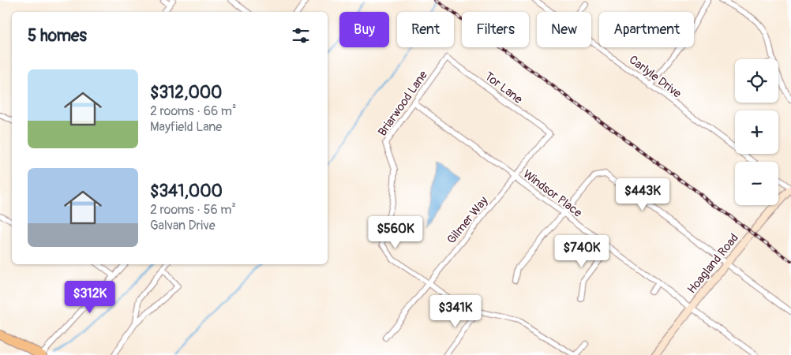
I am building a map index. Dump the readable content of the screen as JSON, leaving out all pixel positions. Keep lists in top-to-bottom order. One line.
{"streets":{"street":["Carlyle Drive","Tor Lane","Briarwood Lane","Windsor Place","Gilmer Way","Hoagland Road"]},"crossings":[["Tor Lane","Briarwood Lane"],["Tor Lane","Gilmer Way"],["Briarwood Lane","Windsor Place"],["Briarwood Lane","Gilmer Way"],["Windsor Place","Gilmer Way"],["Windsor Place","Hoagland Road"]],"page":{"chip":["Buy","Rent","Filters","New","Apartment"],"heading":"5 homes","map_buttons":["+","−"],"list":[{"name":"$312,000","note":"2 rooms · 66 m² · Mayfield Lane"},{"name":"$341,000","note":"2 rooms · 56 m² · Galvan Drive"}],"price":["$443K","$560K","$740K","$312K","$341K"]}}
